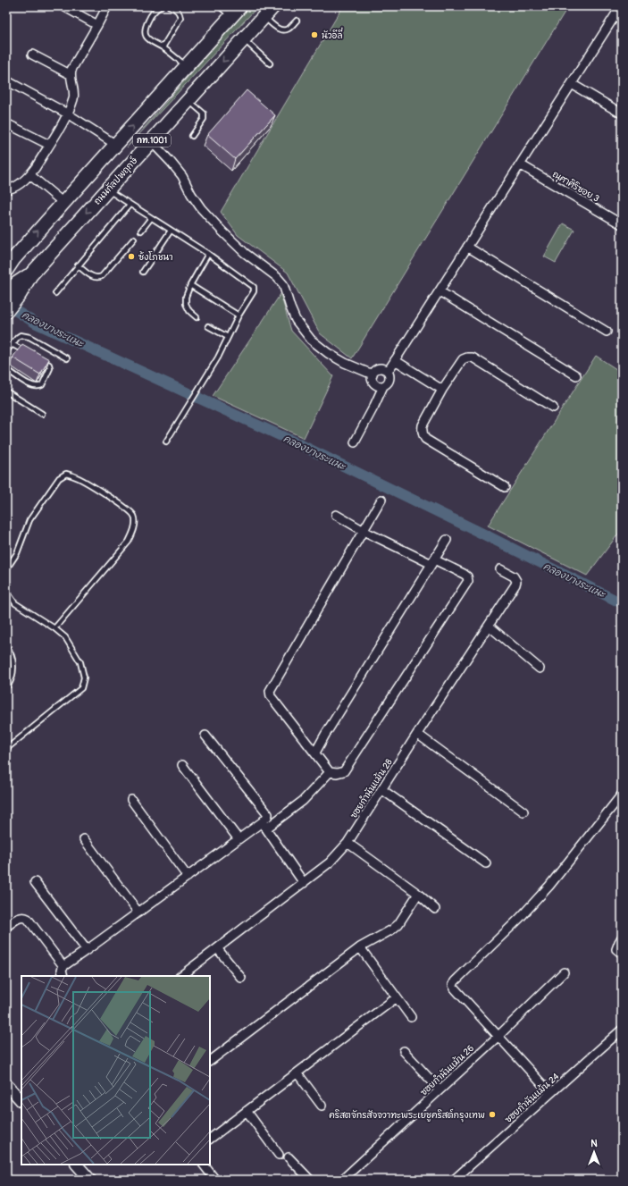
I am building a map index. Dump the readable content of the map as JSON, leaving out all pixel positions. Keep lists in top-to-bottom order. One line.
{"streets":{"main road":["กท.1001","ถนนกัลปพฤกษ์"],"street":["ณุศาศิริซอย 3","ซฮยกำนันแม้น 28","ซฮยกำนันแม้น 26","ซฮยกำนันแม้น 24"]},"water":["คลองบางระแนะ"],"places":["นัวอีลี่","ซ้งโภชนา","คริสตจักรสัจจวาทะพระเยชูคริสต์กรุงเทพ"],"north":"top"}
